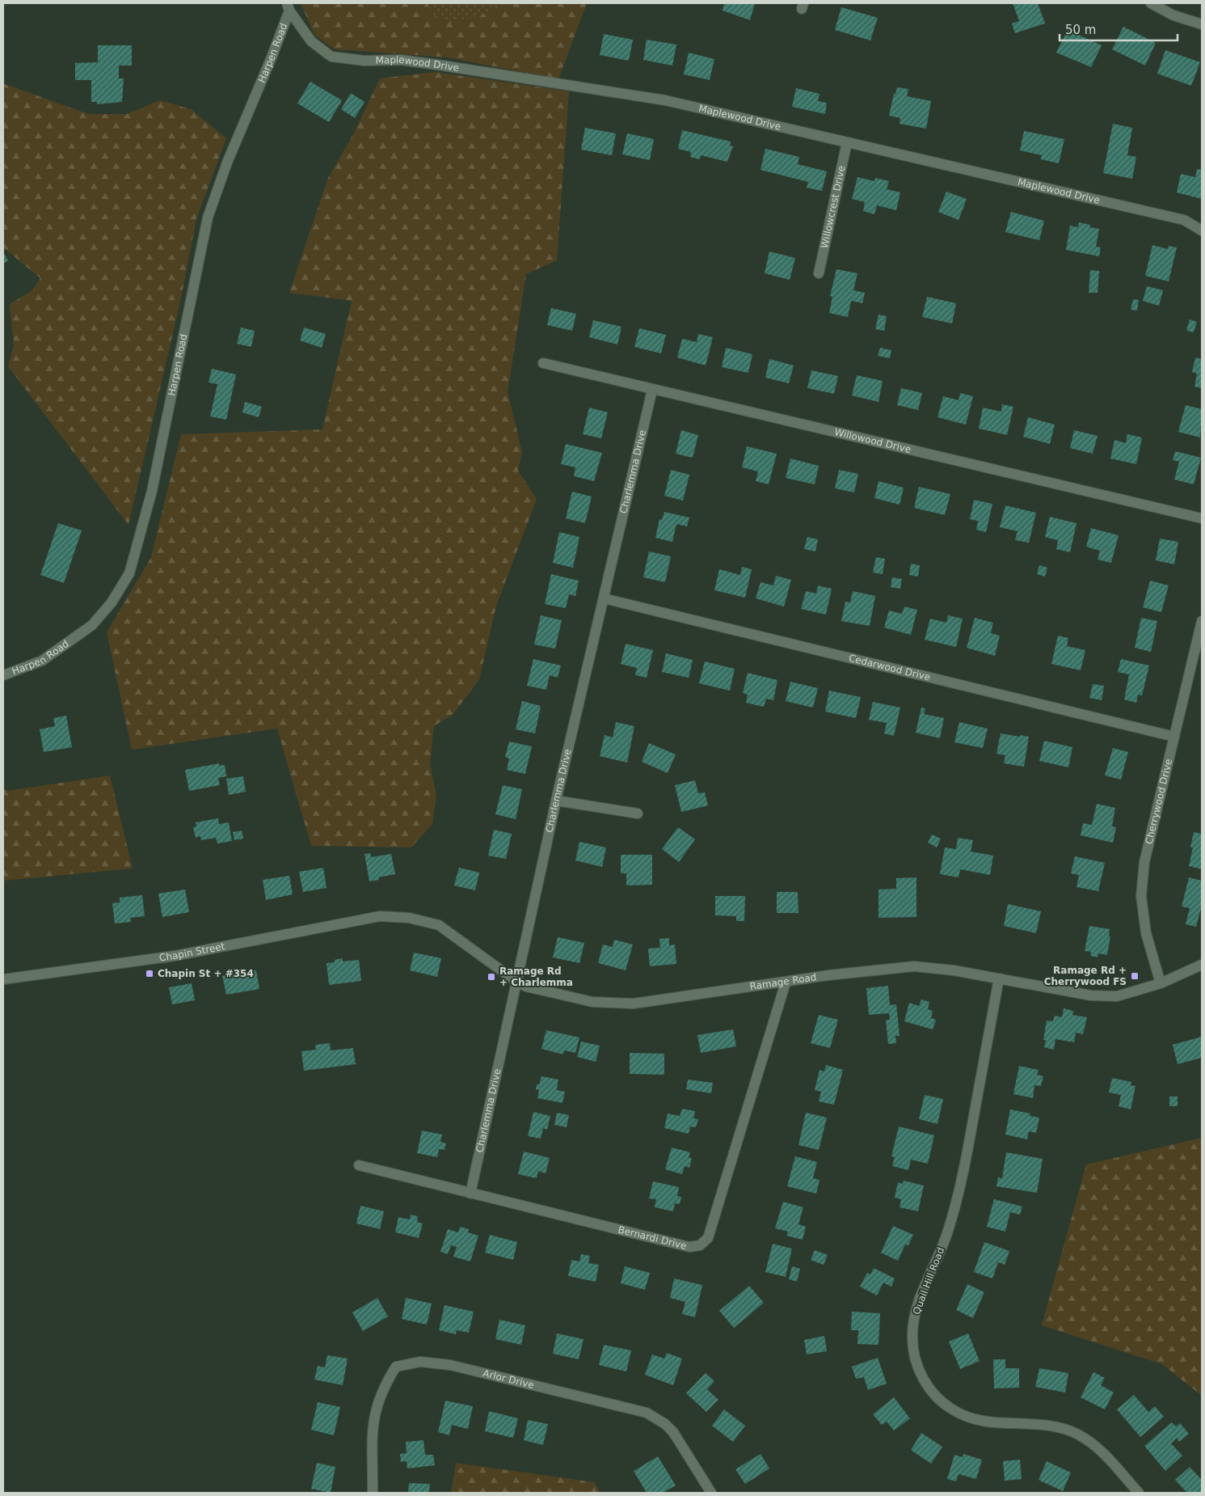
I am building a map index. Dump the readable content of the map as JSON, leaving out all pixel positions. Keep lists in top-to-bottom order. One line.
{"streets":{"street":["Harpen Road","Maplewood Drive","Willowcrest Drive","Willowood Drive","Charlemma Drive","Cedarwood Drive","Cherrywood Drive","Chapin Street","Ramage Road","Bernardi Drive","Quail Hill Road","Arlor Drive"]},"crossings":[["Harpen Road","Maplewood Drive"],["Maplewood Drive","Willowcrest Drive"],["Willowood Drive","Charlemma Drive"],["Charlemma Drive","Cedarwood Drive"],["Charlemma Drive","Ramage Road"],["Charlemma Drive","Bernardi Drive"],["Cedarwood Drive","Cherrywood Drive"],["Cherrywood Drive","Ramage Road"],["Chapin Street","Ramage Road"],["Ramage Road","Bernardi Drive"],["Ramage Road","Quail Hill Road"]],"places":{"transit":["Chapin St + #354","Ramage Rd + Cherrywood FS","Ramage Rd + Charlemma"]},"scale_bar":"50 m"}
